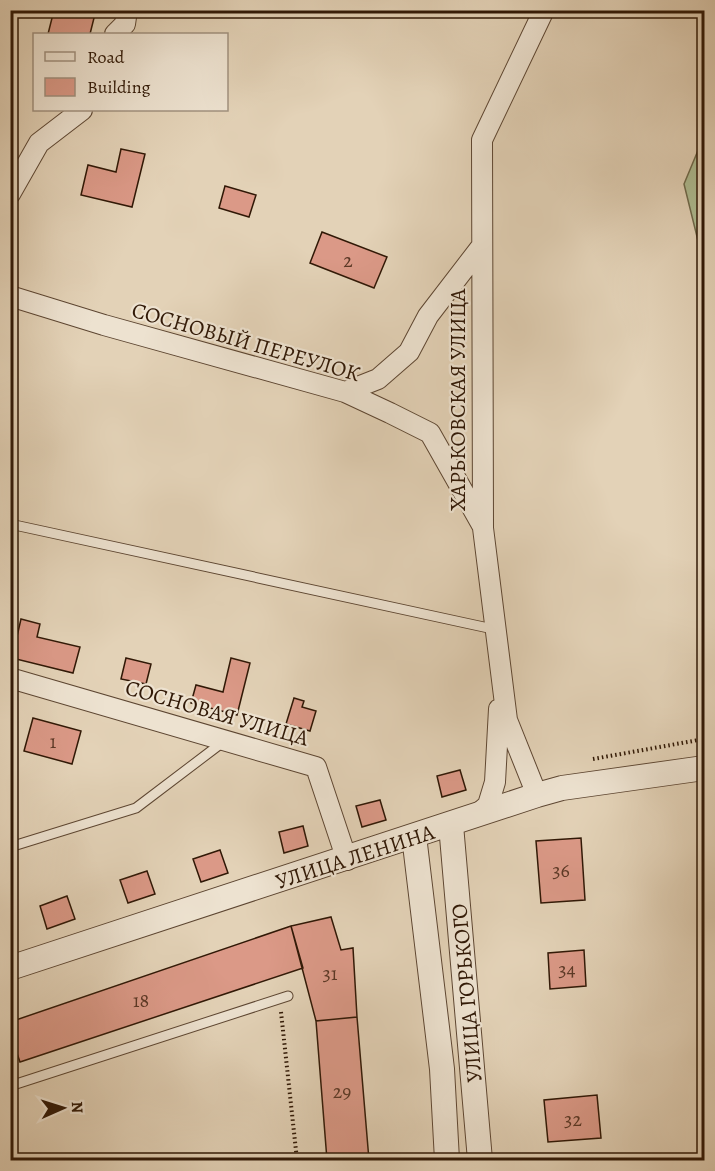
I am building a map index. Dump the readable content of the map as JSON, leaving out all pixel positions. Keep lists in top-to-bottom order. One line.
{"streets":{"street":["СОСНОВЫЙ ПЕРЕУЛОК","ХАРЬКОВСКАЯ УЛИЦА","СОСНОВАЯ УЛИЦА","УЛИЦА ЛЕНИНА","УЛИЦА ГОРЬКОГО"]},"crossings":[["СОСНОВЫЙ ПЕРЕУЛОК","ХАРЬКОВСКАЯ УЛИЦА"],["ХАРЬКОВСКАЯ УЛИЦА","УЛИЦА ЛЕНИНА"],["СОСНОВАЯ УЛИЦА","УЛИЦА ЛЕНИНА"],["УЛИЦА ЛЕНИНА","УЛИЦА ГОРЬКОГО"]],"house_numbers":["2","1","36","34","31","18","29","32"],"legend":["Road","Building"],"north":"right"}
